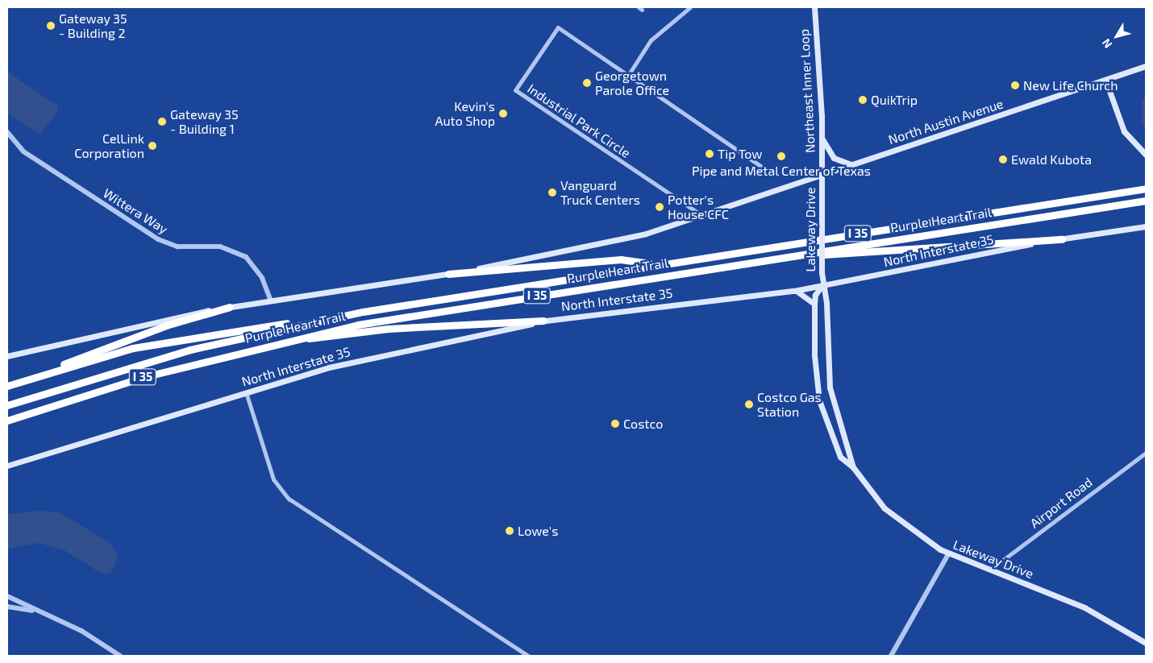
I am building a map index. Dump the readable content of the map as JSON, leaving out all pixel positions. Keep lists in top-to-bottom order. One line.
{"streets":{"highway":["Purple Heart Trail","I 35"],"main road":["Northeast Inner Loop","North Austin Avenue","Lakeway Drive","North Interstate 35"],"street":["Industrial Park Circle","Wittera Way","Airport Road"]},"crossings":[["Northeast Inner Loop","North Austin Avenue"],["Northeast Inner Loop","Lakeway Drive"],["North Austin Avenue","Lakeway Drive"],["Lakeway Drive","North Interstate 35"],["Lakeway Drive","Airport Road"]],"places":["Gateway 35 - Building 2","Georgetown Parole Office","New Life Church","QuikTrip","Kevin's Auto Shop","Gateway 35 - Building 1","CelLink Corporation","Tip Tow","Pipe and Metal Center of Texas","Ewald Kubota","Vanguard Truck Centers","Potter's House CFC","Costco Gas Station","Costco","Lowe's"],"north":"bottom left"}
